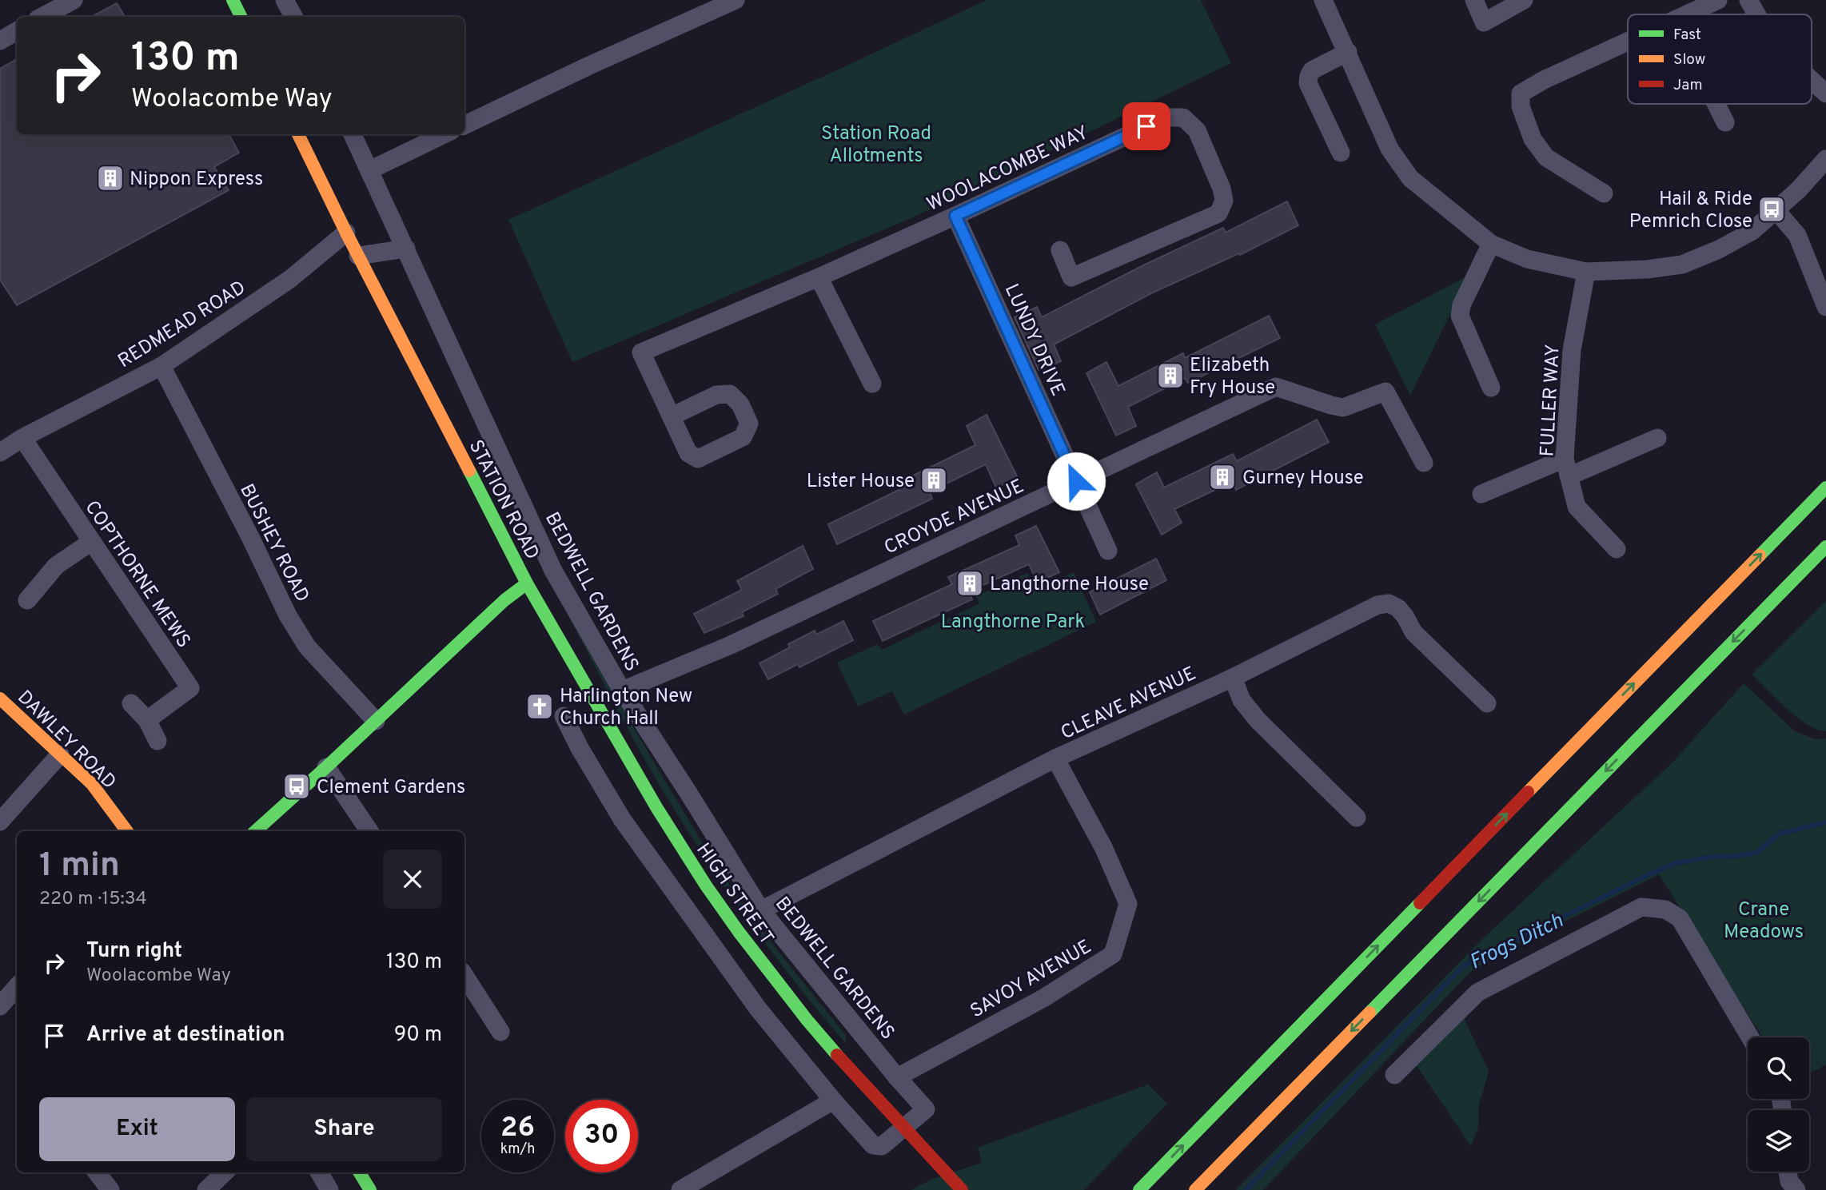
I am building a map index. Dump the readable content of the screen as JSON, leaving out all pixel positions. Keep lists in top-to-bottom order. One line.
{"streets":{"main road":["STATION ROAD","DAWLEY ROAD","HIGH STREET"],"street":["WOOLACOMBE WAY","REDMEAD ROAD","LUNDY DRIVE","FULLER WAY","CROYDE AVENUE","BUSHEY ROAD","COPTHORNE MEWS","BEDWELL GARDENS","CLEAVE AVENUE","SAVOY AVENUE"]},"crossings":[["WOOLACOMBE WAY","LUNDY DRIVE"],["REDMEAD ROAD","STATION ROAD"],["REDMEAD ROAD","BUSHEY ROAD"],["REDMEAD ROAD","COPTHORNE MEWS"],["LUNDY DRIVE","CROYDE AVENUE"],["STATION ROAD","BUSHEY ROAD"],["STATION ROAD","HIGH STREET"],["CROYDE AVENUE","BEDWELL GARDENS"],["BEDWELL GARDENS","CLEAVE AVENUE"],["BEDWELL GARDENS","SAVOY AVENUE"],["CLEAVE AVENUE","SAVOY AVENUE"]],"water":["Frogs Ditch"],"parks":["Station Road Allotments","Langthorne Park","Crane Meadows"],"places":{"building":["Nippon Express","Elizabeth Fry House","Gurney House","Lister House","Langthorne House"],"bus stop":["Hail & Ride Pemrich Close","Clement Gardens"],"church":["Harlington New Church Hall"]},"legend":["Fast","Slow","Jam"],"page":{"turn":["130 m","Woolacombe Way"],"heading":["1 min","220 m · 15:34"],"list":[{"name":"Turn right","note":"Woolacombe Way","value":"130 m"},{"name":"Arrive at destination","value":"90 m"}],"buttons":["Exit","Share"],"speed":"26 km/h","limit":"30"}}
